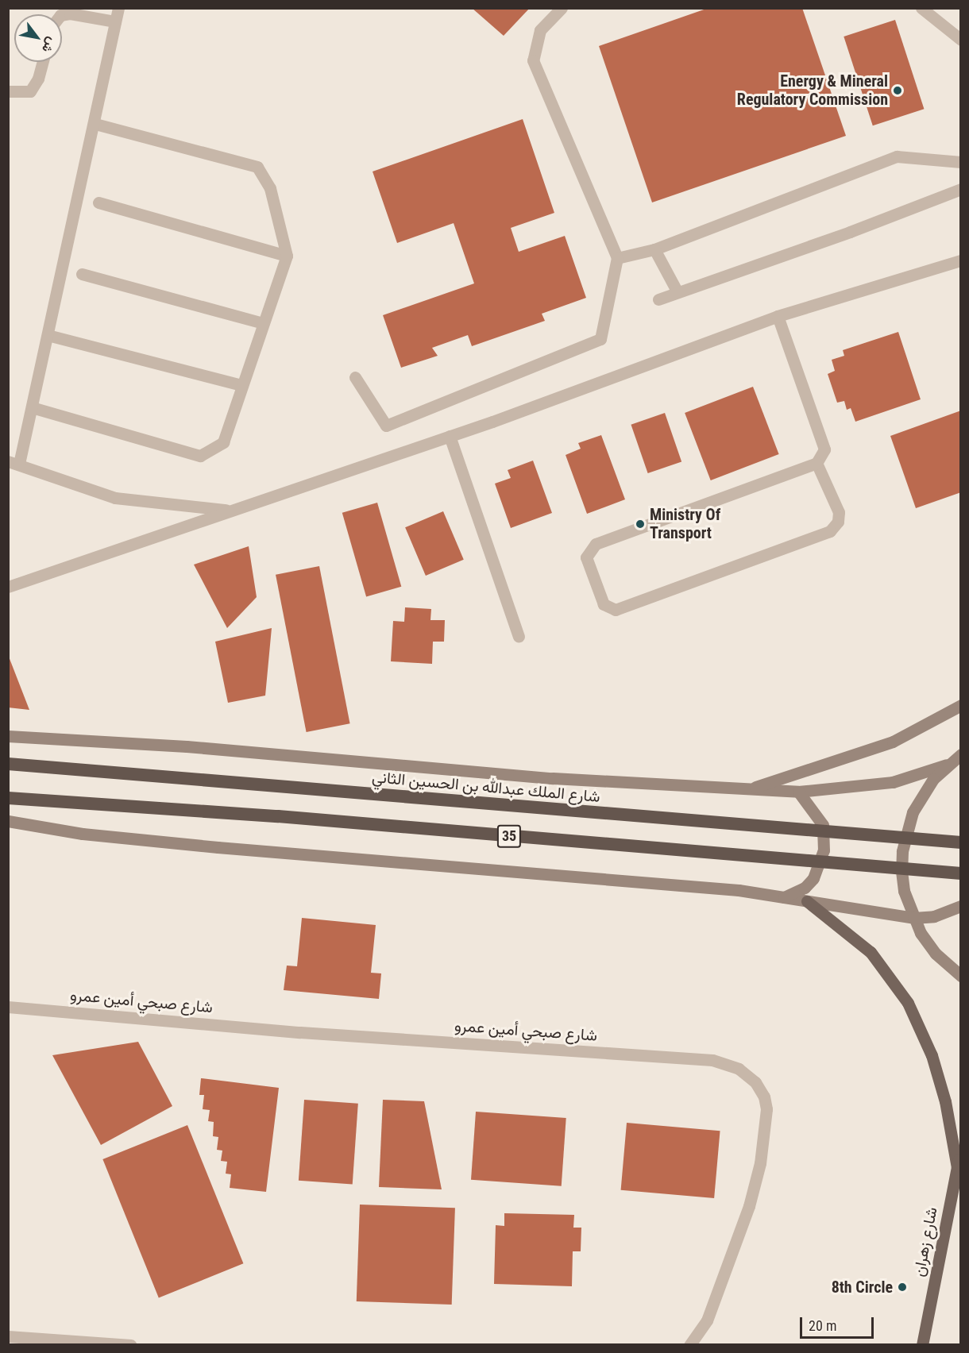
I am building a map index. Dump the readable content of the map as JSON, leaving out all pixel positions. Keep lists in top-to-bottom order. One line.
{"streets":{"highway":["شارع الملك عبدالله بن الحسين الثاني","35"],"main road":["شارع زهران"],"street":["شارع صبحي أمين عمرو"]},"places":["Energy & Mineral Regulatory Commission","Ministry Of Transport","8th Circle"],"scale_bar":"20 m","north":"bottom right"}
